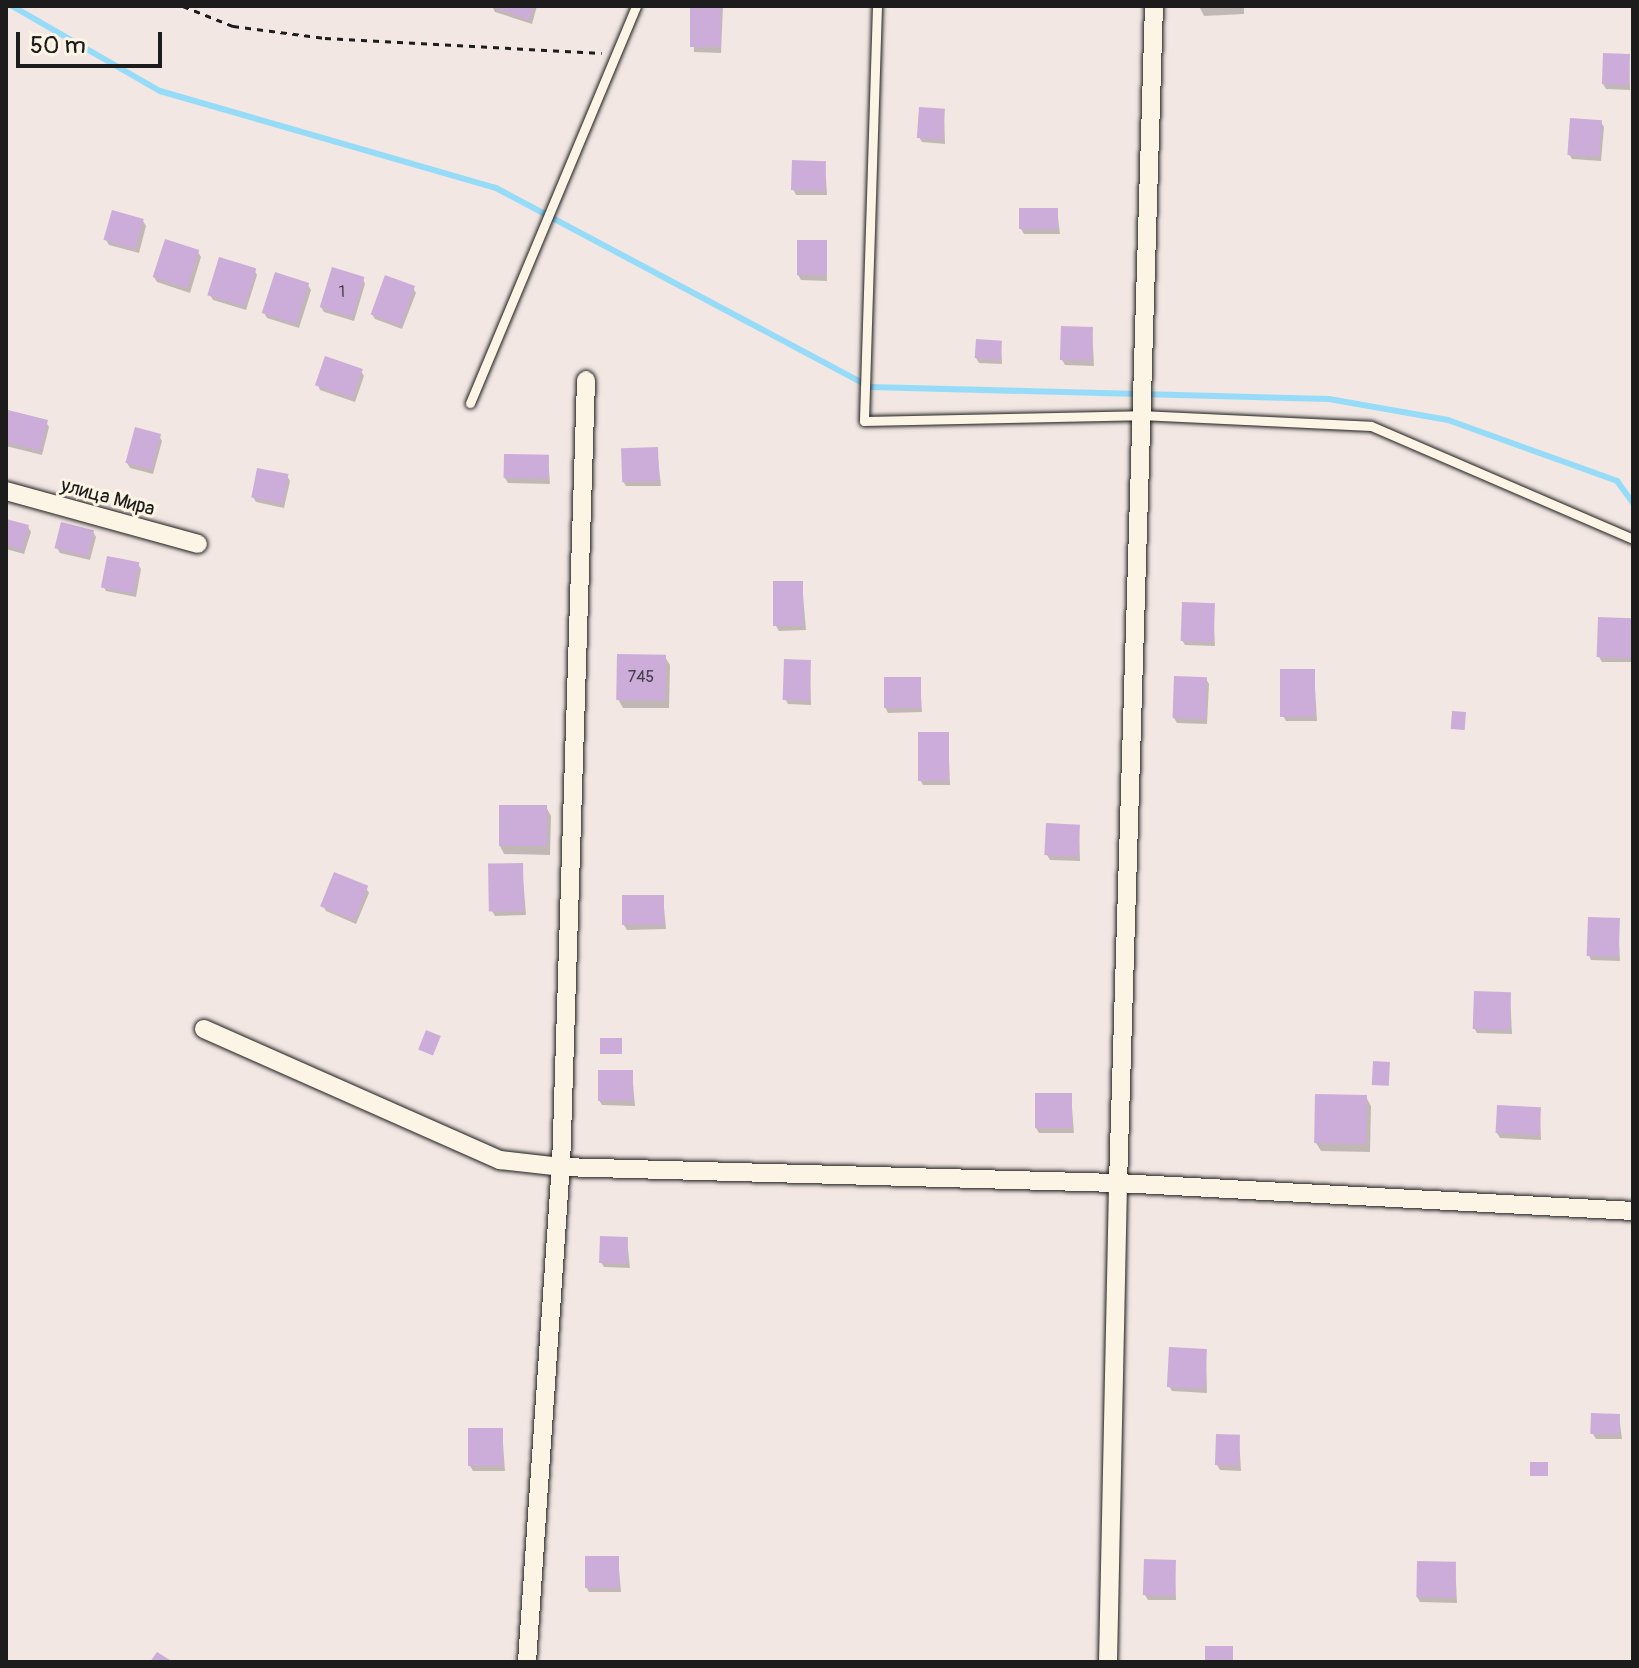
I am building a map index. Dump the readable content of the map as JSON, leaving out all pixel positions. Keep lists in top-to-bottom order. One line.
{"streets":{"street":["улица Мира"]},"house_numbers":["1","745"],"scale_bar":"50 m"}
